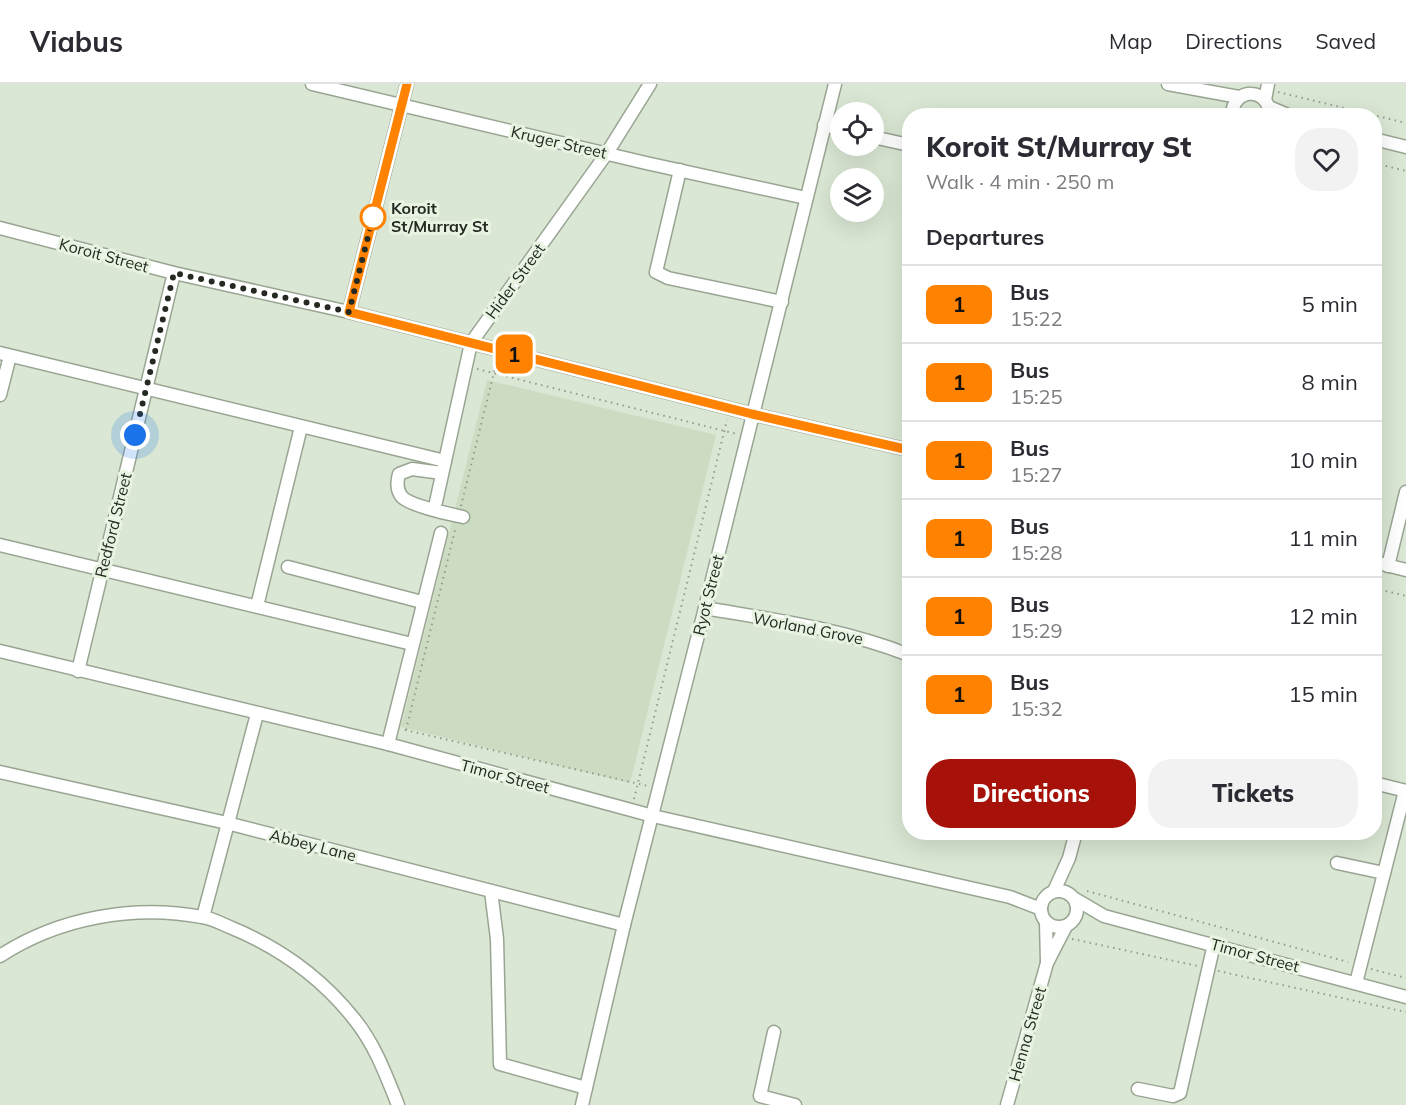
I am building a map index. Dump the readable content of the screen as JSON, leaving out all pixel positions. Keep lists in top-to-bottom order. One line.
{"streets":{"street":["Kruger Street","Koroit Street","Hider Street","Redford Street","Ryot Street","Worland Grove","Timor Street","Abbey Lane","Henna Street"]},"crossings":[["Kruger Street","Hider Street"],["Kruger Street","Ryot Street"],["Koroit Street","Hider Street"],["Koroit Street","Redford Street"],["Koroit Street","Ryot Street"],["Redford Street","Timor Street"],["Ryot Street","Worland Grove"],["Ryot Street","Timor Street"],["Ryot Street","Abbey Lane"],["Timor Street","Henna Street"]],"places":["Koroit St/Murray St"],"lines":["bus line 1"],"page":{"header":"Viabus","nav":["Map","Directions","Saved"],"on_map":"1","heading":[["Koroit St/Murray St","Walk · 4 min · 250 m"],"Departures"],"list":[{"mark":"1","name":"Bus","note":"15:22","value":"5 min"},{"mark":"1","name":"Bus","note":"15:25","value":"8 min"},{"mark":"1","name":"Bus","note":"15:27","value":"10 min"},{"mark":"1","name":"Bus","note":"15:28","value":"11 min"},{"mark":"1","name":"Bus","note":"15:29","value":"12 min"},{"mark":"1","name":"Bus","note":"15:32","value":"15 min"}],"buttons":["Directions","Tickets"]}}
